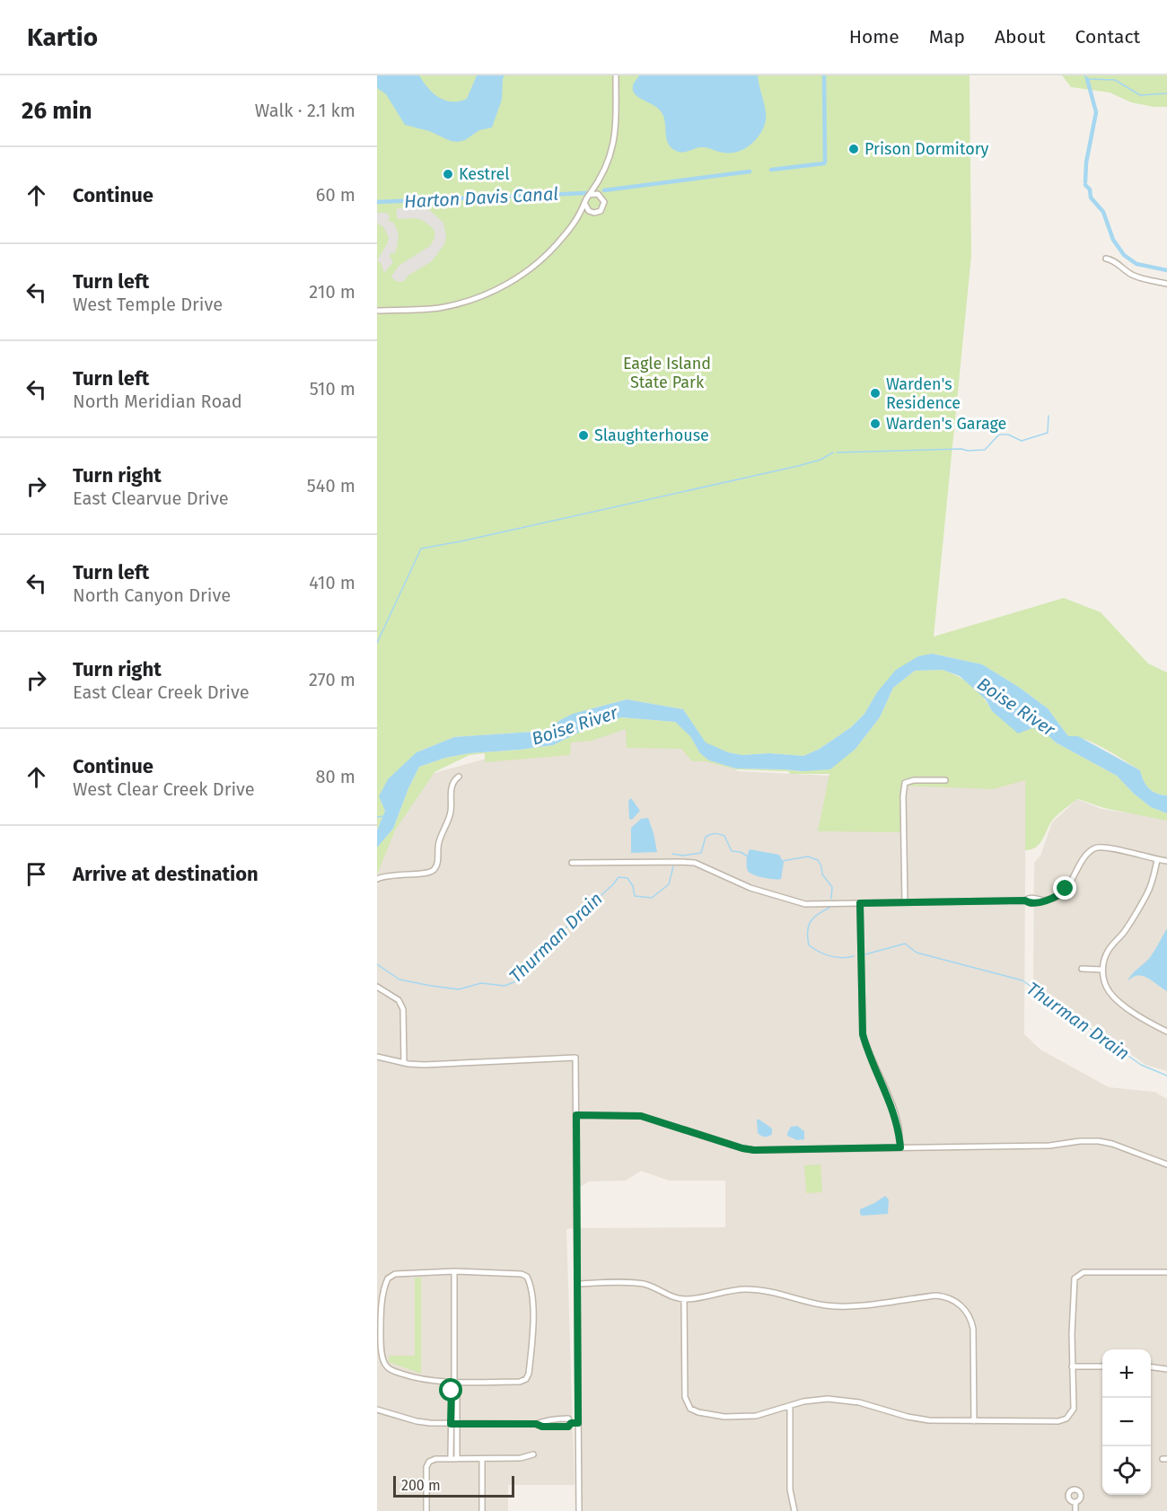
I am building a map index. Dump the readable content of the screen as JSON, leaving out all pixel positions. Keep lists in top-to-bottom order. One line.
{"water":["Harton Davis Canal","Boise River","Thurman Drain"],"parks":["Eagle Island State Park"],"places":["Prison Dormitory","Kestrel","Warden's Residence","Warden's Garage","Slaughterhouse"],"scale_bar":"200 m","page":{"header":"Kartio","nav":["Home","Map","About","Contact"],"heading":["26 min","Walk · 2.1 km"],"list":[["Continue","60 m"],["Turn left","West Temple Drive","210 m"],["Turn left","North Meridian Road","510 m"],["Turn right","East Clearvue Drive","540 m"],["Turn left","North Canyon Drive","410 m"],["Turn right","East Clear Creek Drive","270 m"],["Continue","West Clear Creek Drive","80 m"],"Arrive at destination"],"map_buttons":["+","−"],"scale":"200 m"}}
